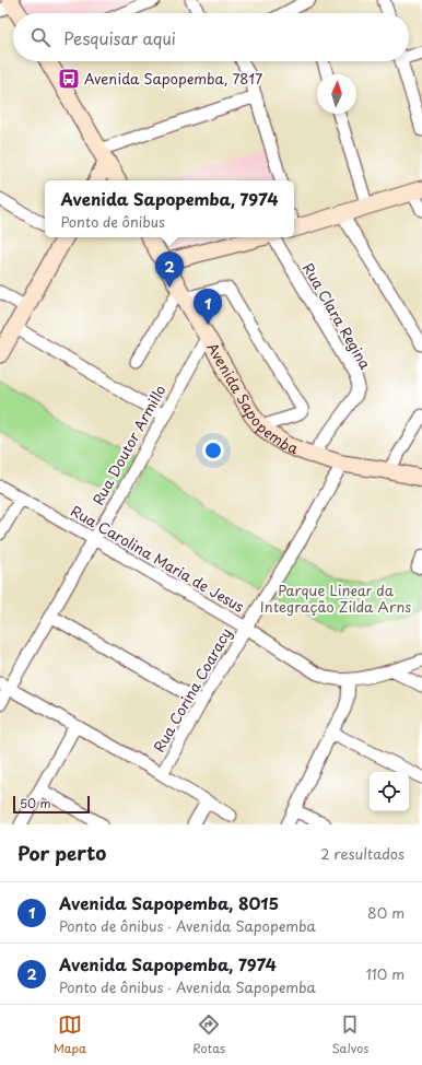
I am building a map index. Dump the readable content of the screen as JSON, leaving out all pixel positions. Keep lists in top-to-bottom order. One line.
{"streets":{"main road":["Avenida Sapopemba"],"street":["Rua Clara Regina","Rua Doutor Armillo","Rua Carolina Maria de Jesus","Rua Corina Coaracy"]},"crossings":[["Rua Clara Regina","Avenida Sapopemba"],["Avenida Sapopemba","Rua Doutor Armillo"],["Avenida Sapopemba","Rua Corina Coaracy"],["Rua Doutor Armillo","Rua Carolina Maria de Jesus"],["Rua Carolina Maria de Jesus","Rua Corina Coaracy"]],"parks":["Parque Linear da Integração Zilda Arns"],"places":{"bus stop":["Avenida Sapopemba, 7817"]},"scale_bar":"50 m","north":"top","page":{"search":"Pesquisar aqui","popup":["Avenida Sapopemba, 7974","Ponto de ônibus"],"pins":["2","1"],"scale":"50 m","heading":["Por perto","2 resultados"],"list":[{"mark":"1","name":"Avenida Sapopemba, 8015","note":"Ponto de ônibus · Avenida Sapopemba","value":"80 m"},{"mark":"2","name":"Avenida Sapopemba, 7974","note":"Ponto de ônibus · Avenida Sapopemba","value":"110 m"}],"nav":["Mapa","Rotas","Salvos"]}}
